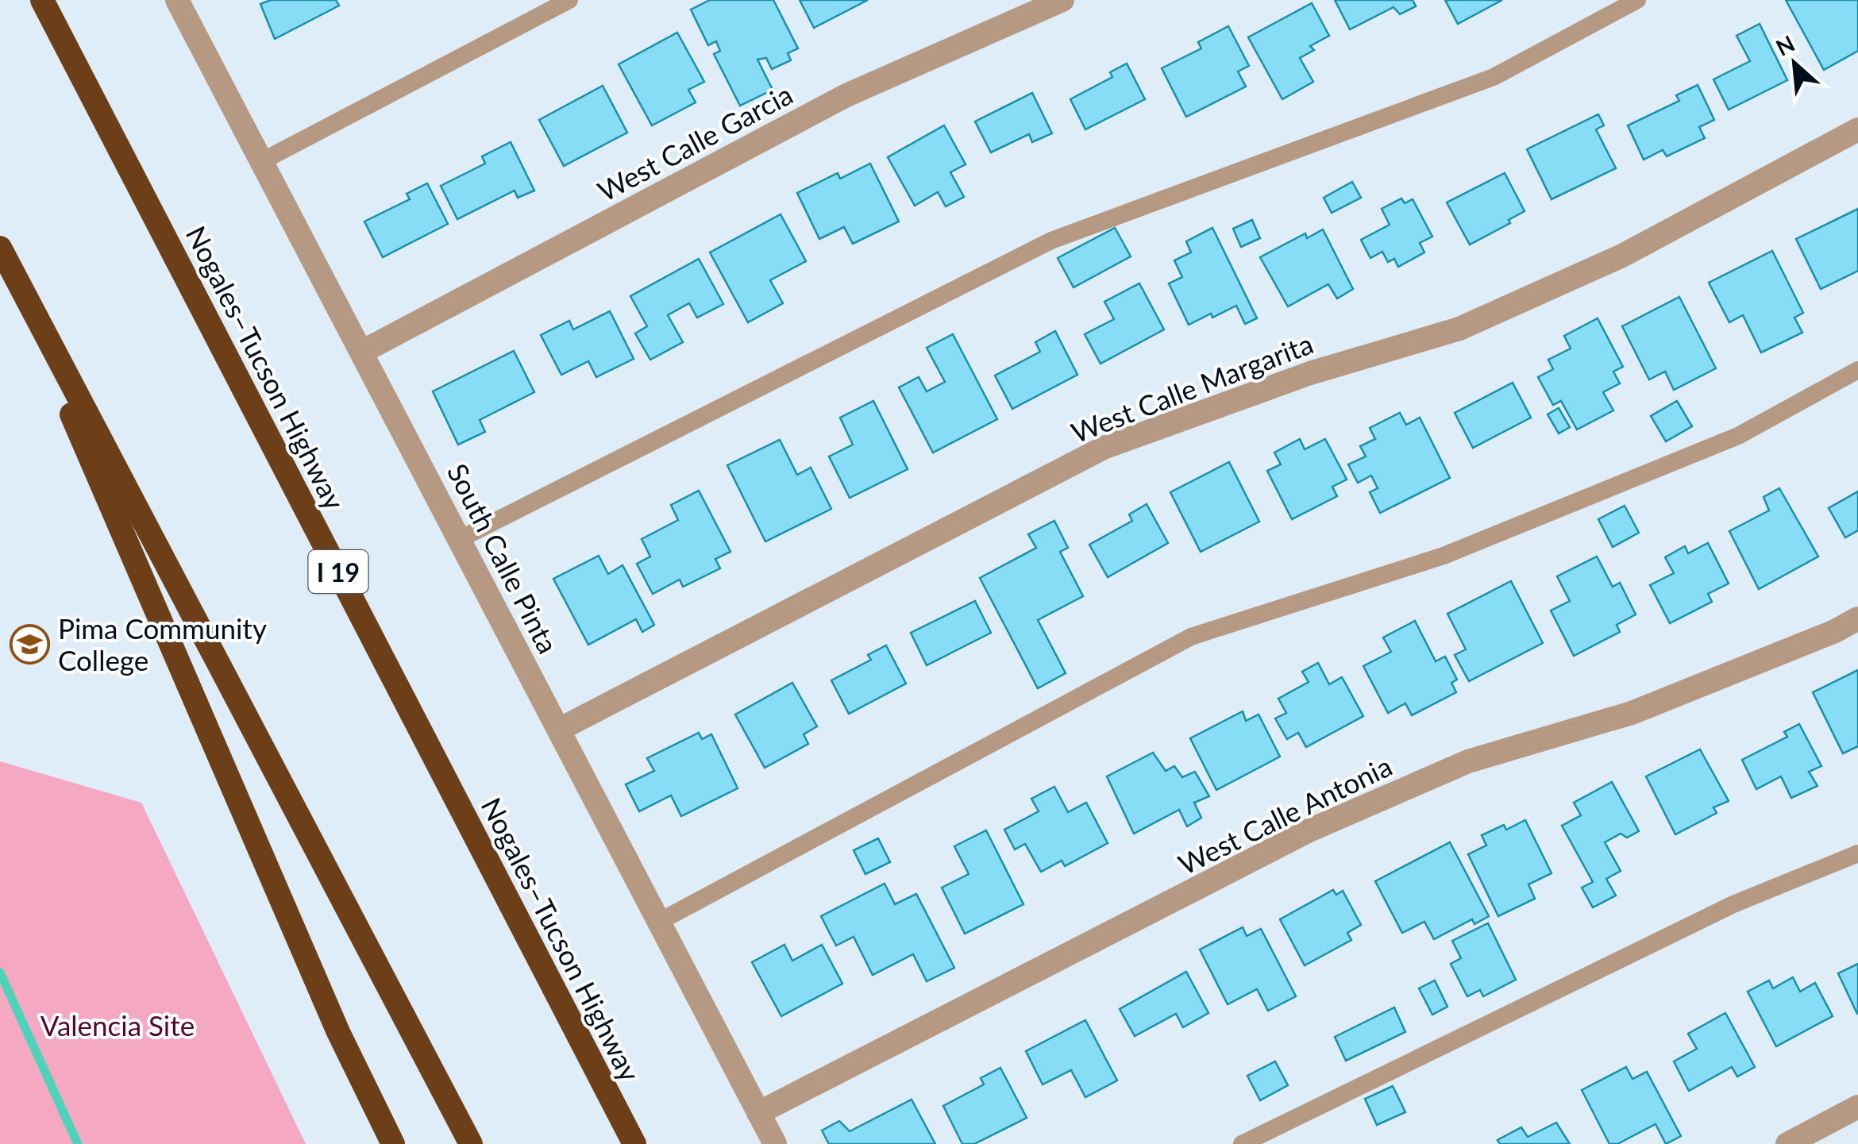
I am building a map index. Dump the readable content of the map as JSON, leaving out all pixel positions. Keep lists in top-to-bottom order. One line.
{"streets":{"highway":["Nogales–Tucson Highway","I 19"],"street":["West Calle Garcia","West Calle Margarita","South Calle Pinta","West Calle Antonia"]},"crossings":[["West Calle Garcia","South Calle Pinta"],["West Calle Margarita","South Calle Pinta"],["South Calle Pinta","West Calle Antonia"]],"parks":["Valencia Site"],"places":{"school or university":["Pima Community College"]},"north":"top left"}
